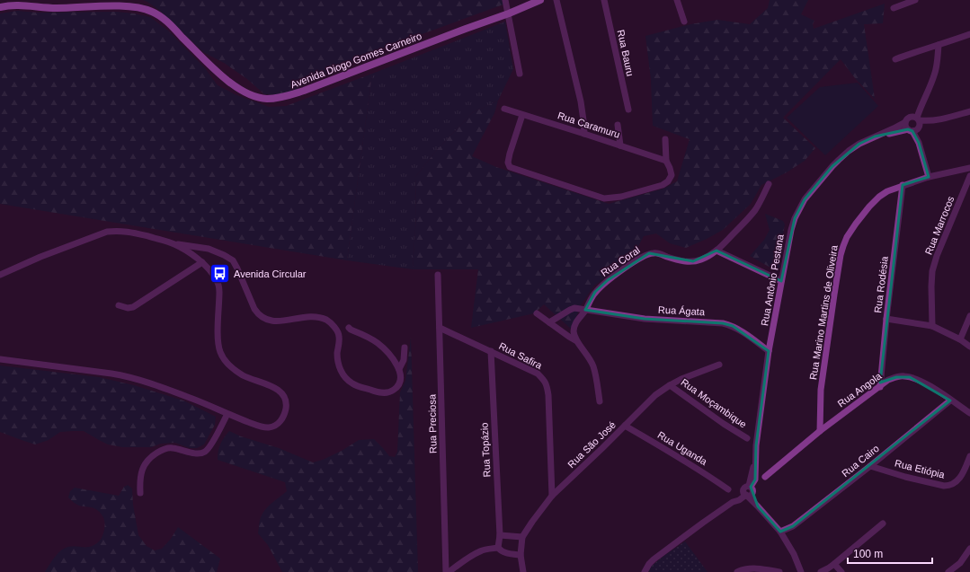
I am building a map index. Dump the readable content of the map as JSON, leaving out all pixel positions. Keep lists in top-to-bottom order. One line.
{"streets":{"street":["Rua Bauru","Avenida Diogo Gomes Carneiro","Rua Caramuru","Rua Marrocos","Rua Coral","Rua Antônio Pestana","Rua Rodésia","Rua Ágata","Rua Marino Martins de Oliveira","Rua Safira","Rua Angola","Rua Moçambique","Rua Preciosa","Rua São José","Rua Uganda","Rua Topázio","Rua Cairo","Rua Etiópia"]},"crossings":[["Rua Coral","Rua Ágata"],["Rua Antônio Pestana","Rua Ágata"],["Rua Rodésia","Rua Marino Martins de Oliveira"],["Rua Rodésia","Rua Angola"],["Rua Marino Martins de Oliveira","Rua Angola"],["Rua Safira","Rua Preciosa"],["Rua Safira","Rua São José"],["Rua Safira","Rua Topázio"],["Rua Angola","Rua Cairo"],["Rua Moçambique","Rua São José"],["Rua São José","Rua Uganda"],["Rua Cairo","Rua Etiópia"]],"places":{"bus stop":["Avenida Circular"]},"scale_bar":"100 m"}
